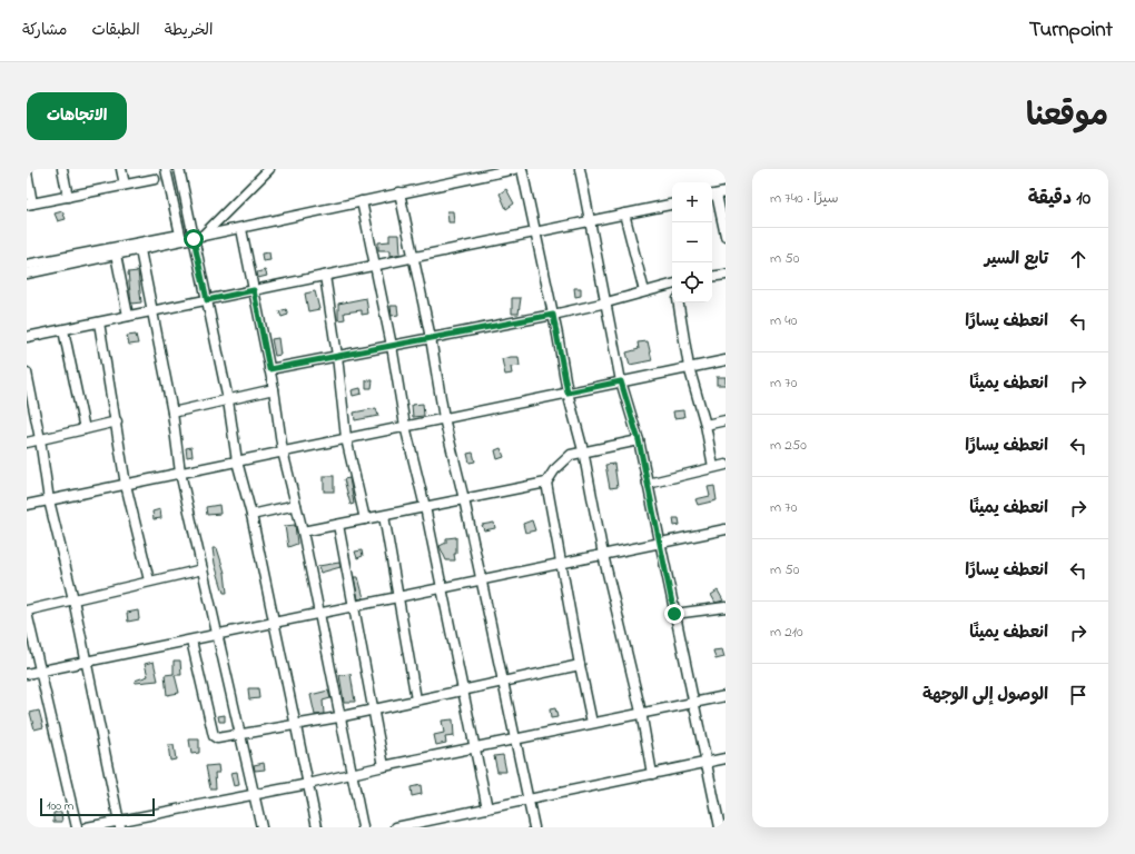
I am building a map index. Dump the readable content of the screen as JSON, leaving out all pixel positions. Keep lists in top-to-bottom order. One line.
{"scale_bar":"100 m","page":{"header":"Turnpoint","nav":["الخريطة","الطبقات","مشاركة"],"title":"موقعنا","buttons":"الاتجاهات","heading":["10 دقيقة","سيرًا · 740 m"],"map_buttons":["+","−"],"list":[["تابع السير","50 m"],["انعطف يسارًا","40 m"],["انعطف يمينًا","70 m"],["انعطف يسارًا","250 m"],["انعطف يمينًا","70 m"],["انعطف يسارًا","50 m"],["انعطف يمينًا","210 m"],"الوصول إلى الوجهة"],"scale":"100 m"}}
